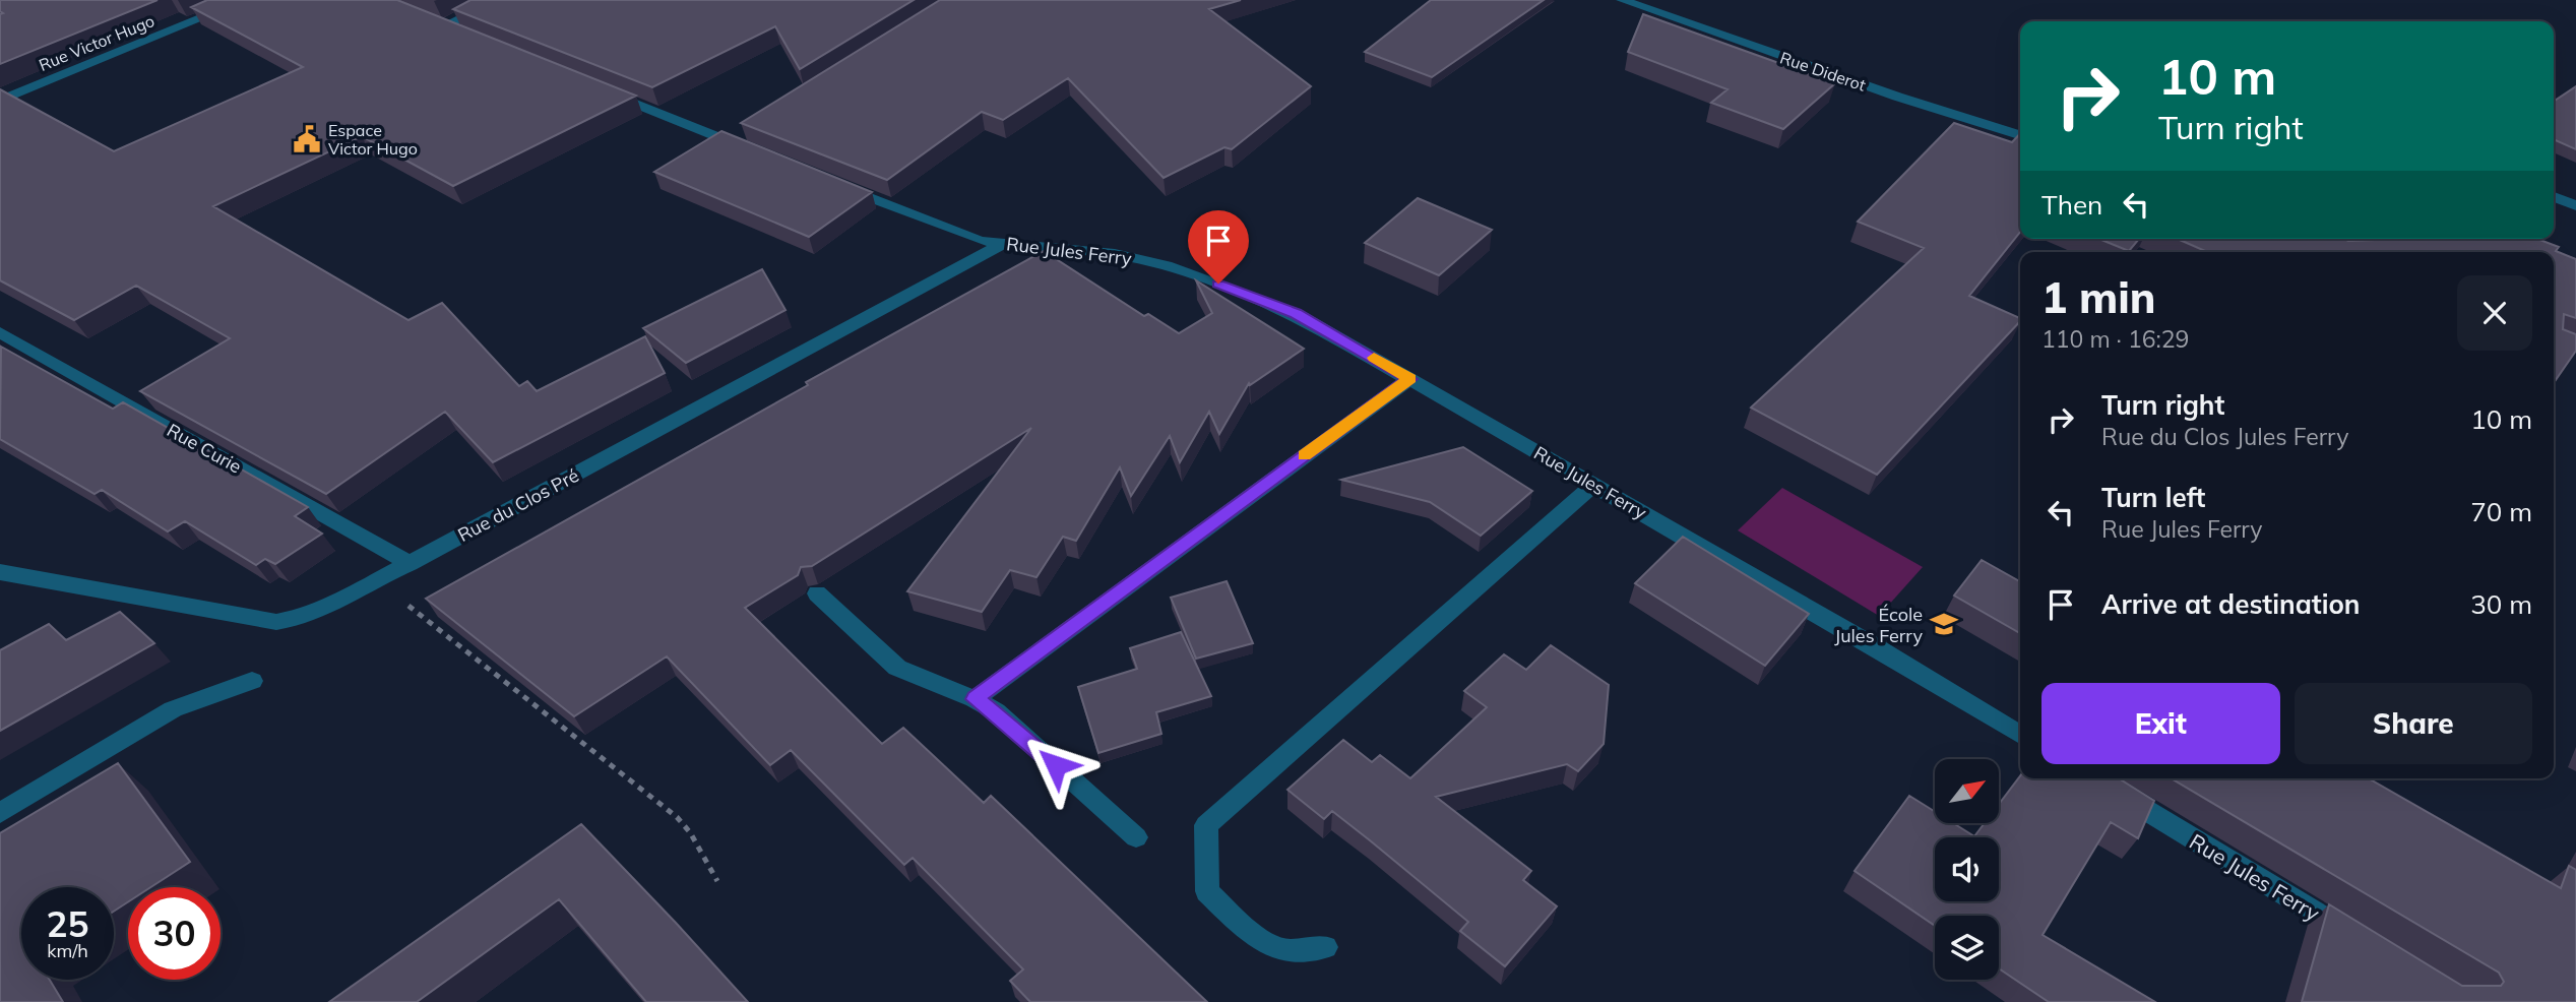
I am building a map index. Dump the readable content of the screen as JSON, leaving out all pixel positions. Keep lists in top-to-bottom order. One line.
{"streets":{"street":["Rue Victor Hugo","Rue Diderot","Rue Jules Ferry","Rue Curie","Rue du Clos Pré"]},"crossings":[["Rue Jules Ferry","Rue du Clos Pré"],["Rue Curie","Rue du Clos Pré"]],"places":{"public building":["Espace Victor Hugo"],"school or university":["École Jules Ferry"]},"north":"top right","page":{"turn":["10 m","Turn right"],"then":"Then","heading":["1 min","110 m · 16:29"],"list":[{"name":"Turn right","note":"Rue du Clos Jules Ferry","value":"10 m"},{"name":"Turn left","note":"Rue Jules Ferry","value":"70 m"},{"name":"Arrive at destination","value":"30 m"}],"buttons":["Exit","Share"],"speed":"25 km/h","limit":"30"}}
